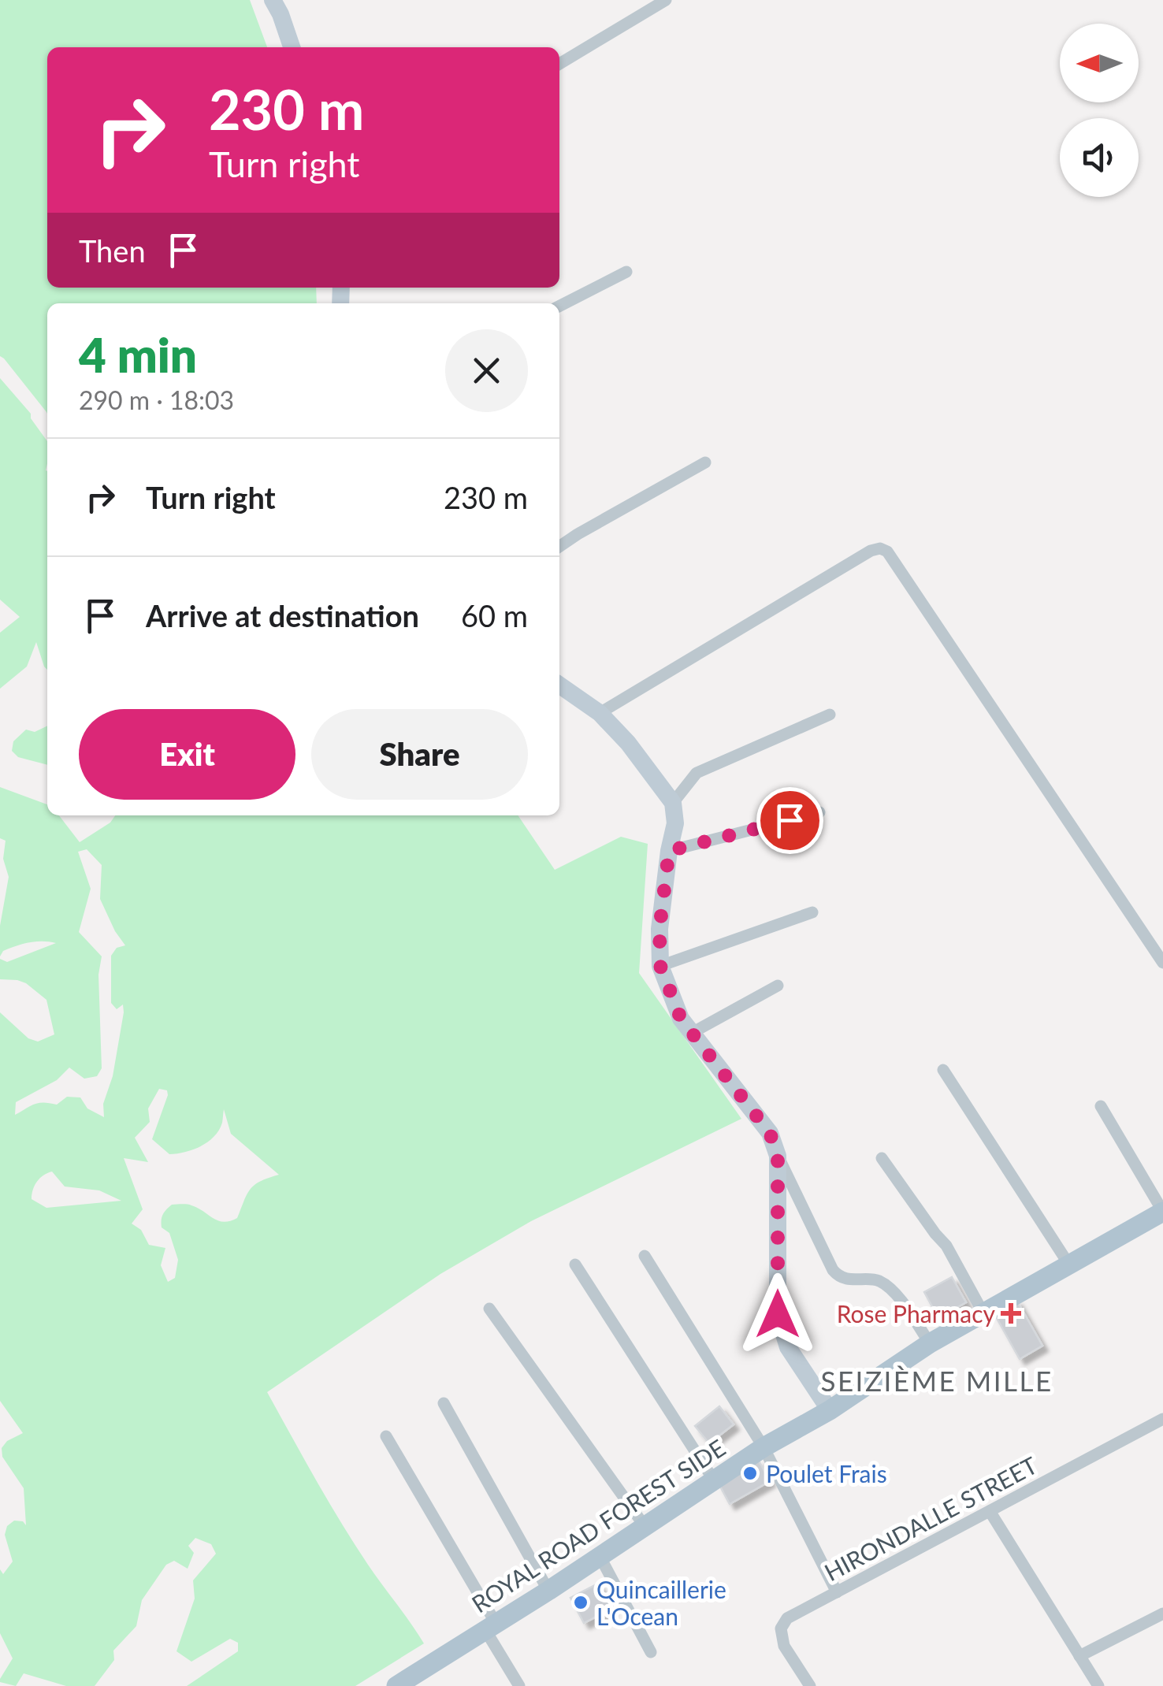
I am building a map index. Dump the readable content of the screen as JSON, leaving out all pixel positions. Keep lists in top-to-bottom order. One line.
{"streets":{"main road":["ROYAL ROAD FOREST SIDE"],"street":["HIRONDALLE STREET"]},"districts":["SEIZIÈME MILLE"],"places":{"health":["Rose Pharmacy"],"other":["Poulet Frais","Quincaillerie L'Ocean"]},"north":"left","page":{"turn":["230 m","Turn right"],"then":"Then","heading":["4 min","290 m · 18:03"],"list":[{"name":"Turn right","value":"230 m"},{"name":"Arrive at destination","value":"60 m"}],"buttons":["Exit","Share"]}}
